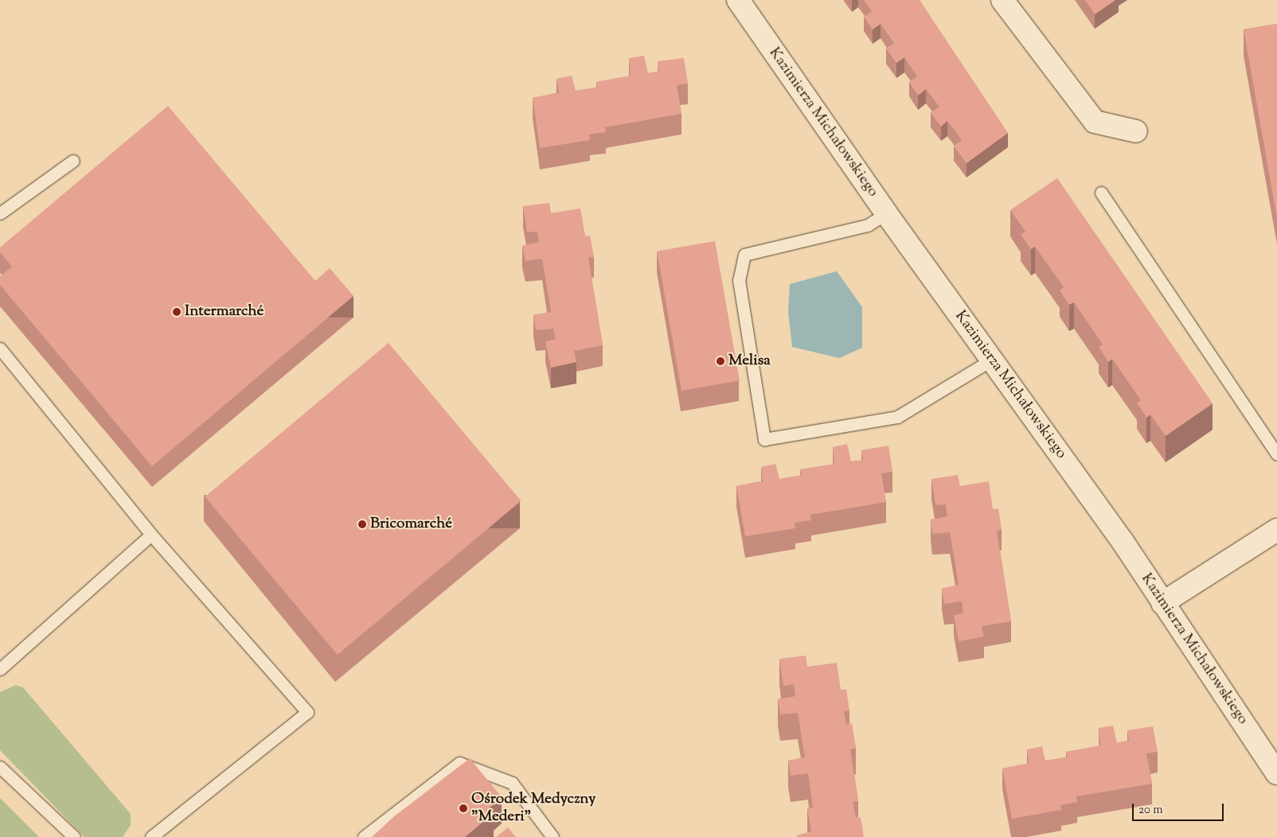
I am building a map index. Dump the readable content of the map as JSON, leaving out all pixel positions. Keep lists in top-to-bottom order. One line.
{"streets":{"street":["Kazimierza Michałowskiego"]},"places":["Intermarché","Melisa","Bricomarché","Ośrodek Medyczny \"Mederi\""],"scale_bar":"20 m"}
